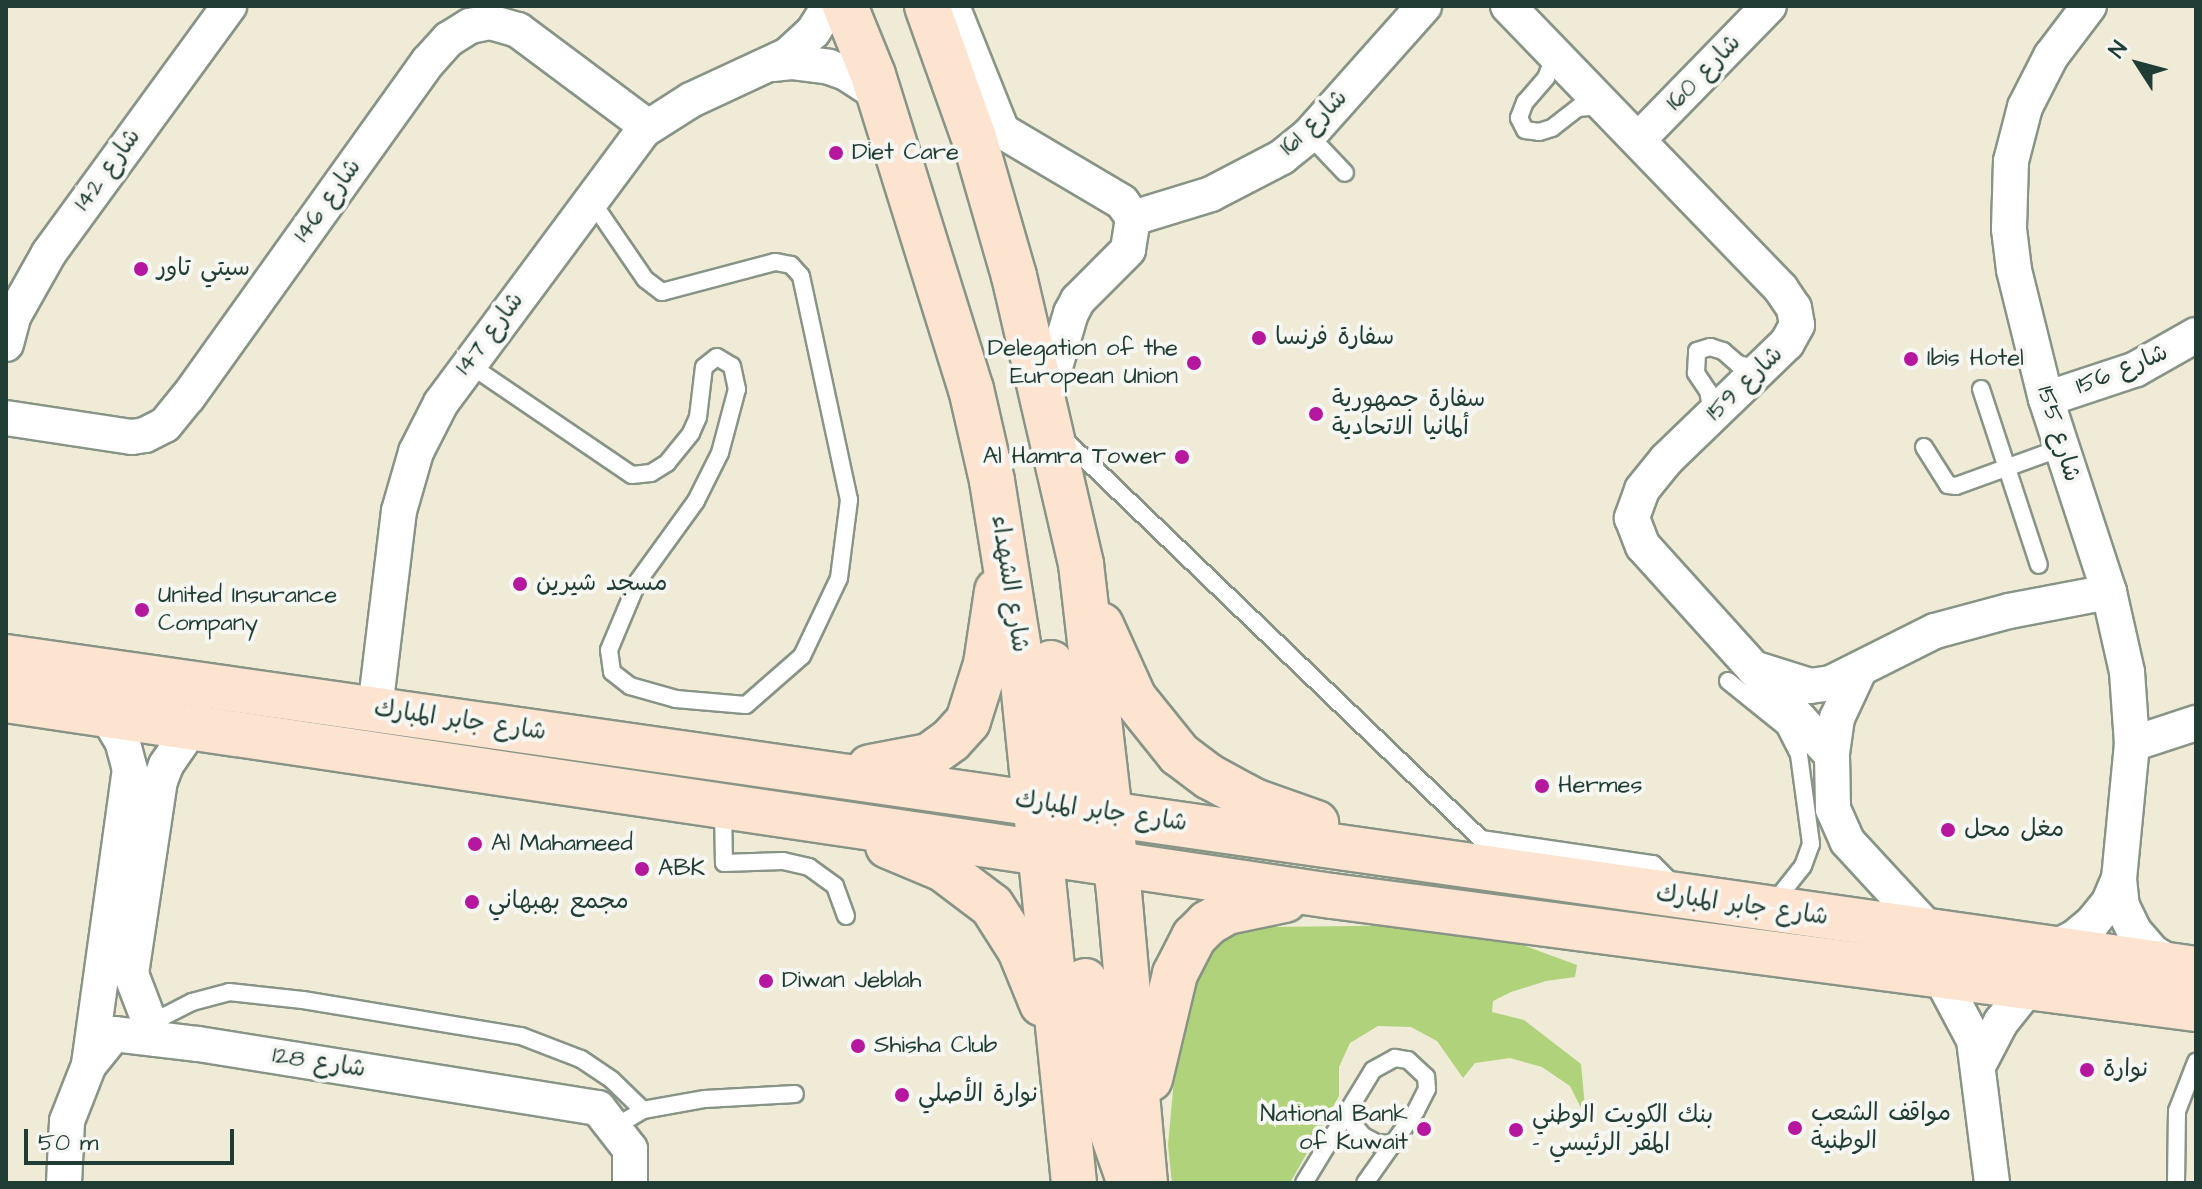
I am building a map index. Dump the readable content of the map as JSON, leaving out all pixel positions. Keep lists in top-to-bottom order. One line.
{"streets":{"main road":["شارع الشهداء","شارع جابر المبارك"],"street":["شارع 160","شارع 161","شارع 142","شارع 146","شارع 147","شارع 156","شارع 159","شارع 155","شارع 128"]},"crossings":[["شارع 160","شارع 159"],["شارع 146","شارع 147"],["شارع 147","شارع الشهداء"],["شارع 147","شارع جابر المبارك"],["شارع 156","شارع 155"],["شارع 155","شارع جابر المبارك"],["شارع الشهداء","شارع جابر المبارك"]],"places":["Diet Care","سيتي تاور","سفارة فرنسا","Ibis Hotel","Delegation of the European Union","سفارة جمهورية ألمانيا الاتحادية","Al Hamra Tower","مسجد شيرين","United Insurance Company","Hermes","مغل محل","Al Mahameed","ABK","مجمع بهبهاني","Diwan Jeblah","Shisha Club","نوارة","نوارة الأصلي","مواقف الشعب الوطنية","National Bank of Kuwait","بنك الكويت الوطني - المقر الرئيسي"],"scale_bar":"50 m","north":"top left"}
